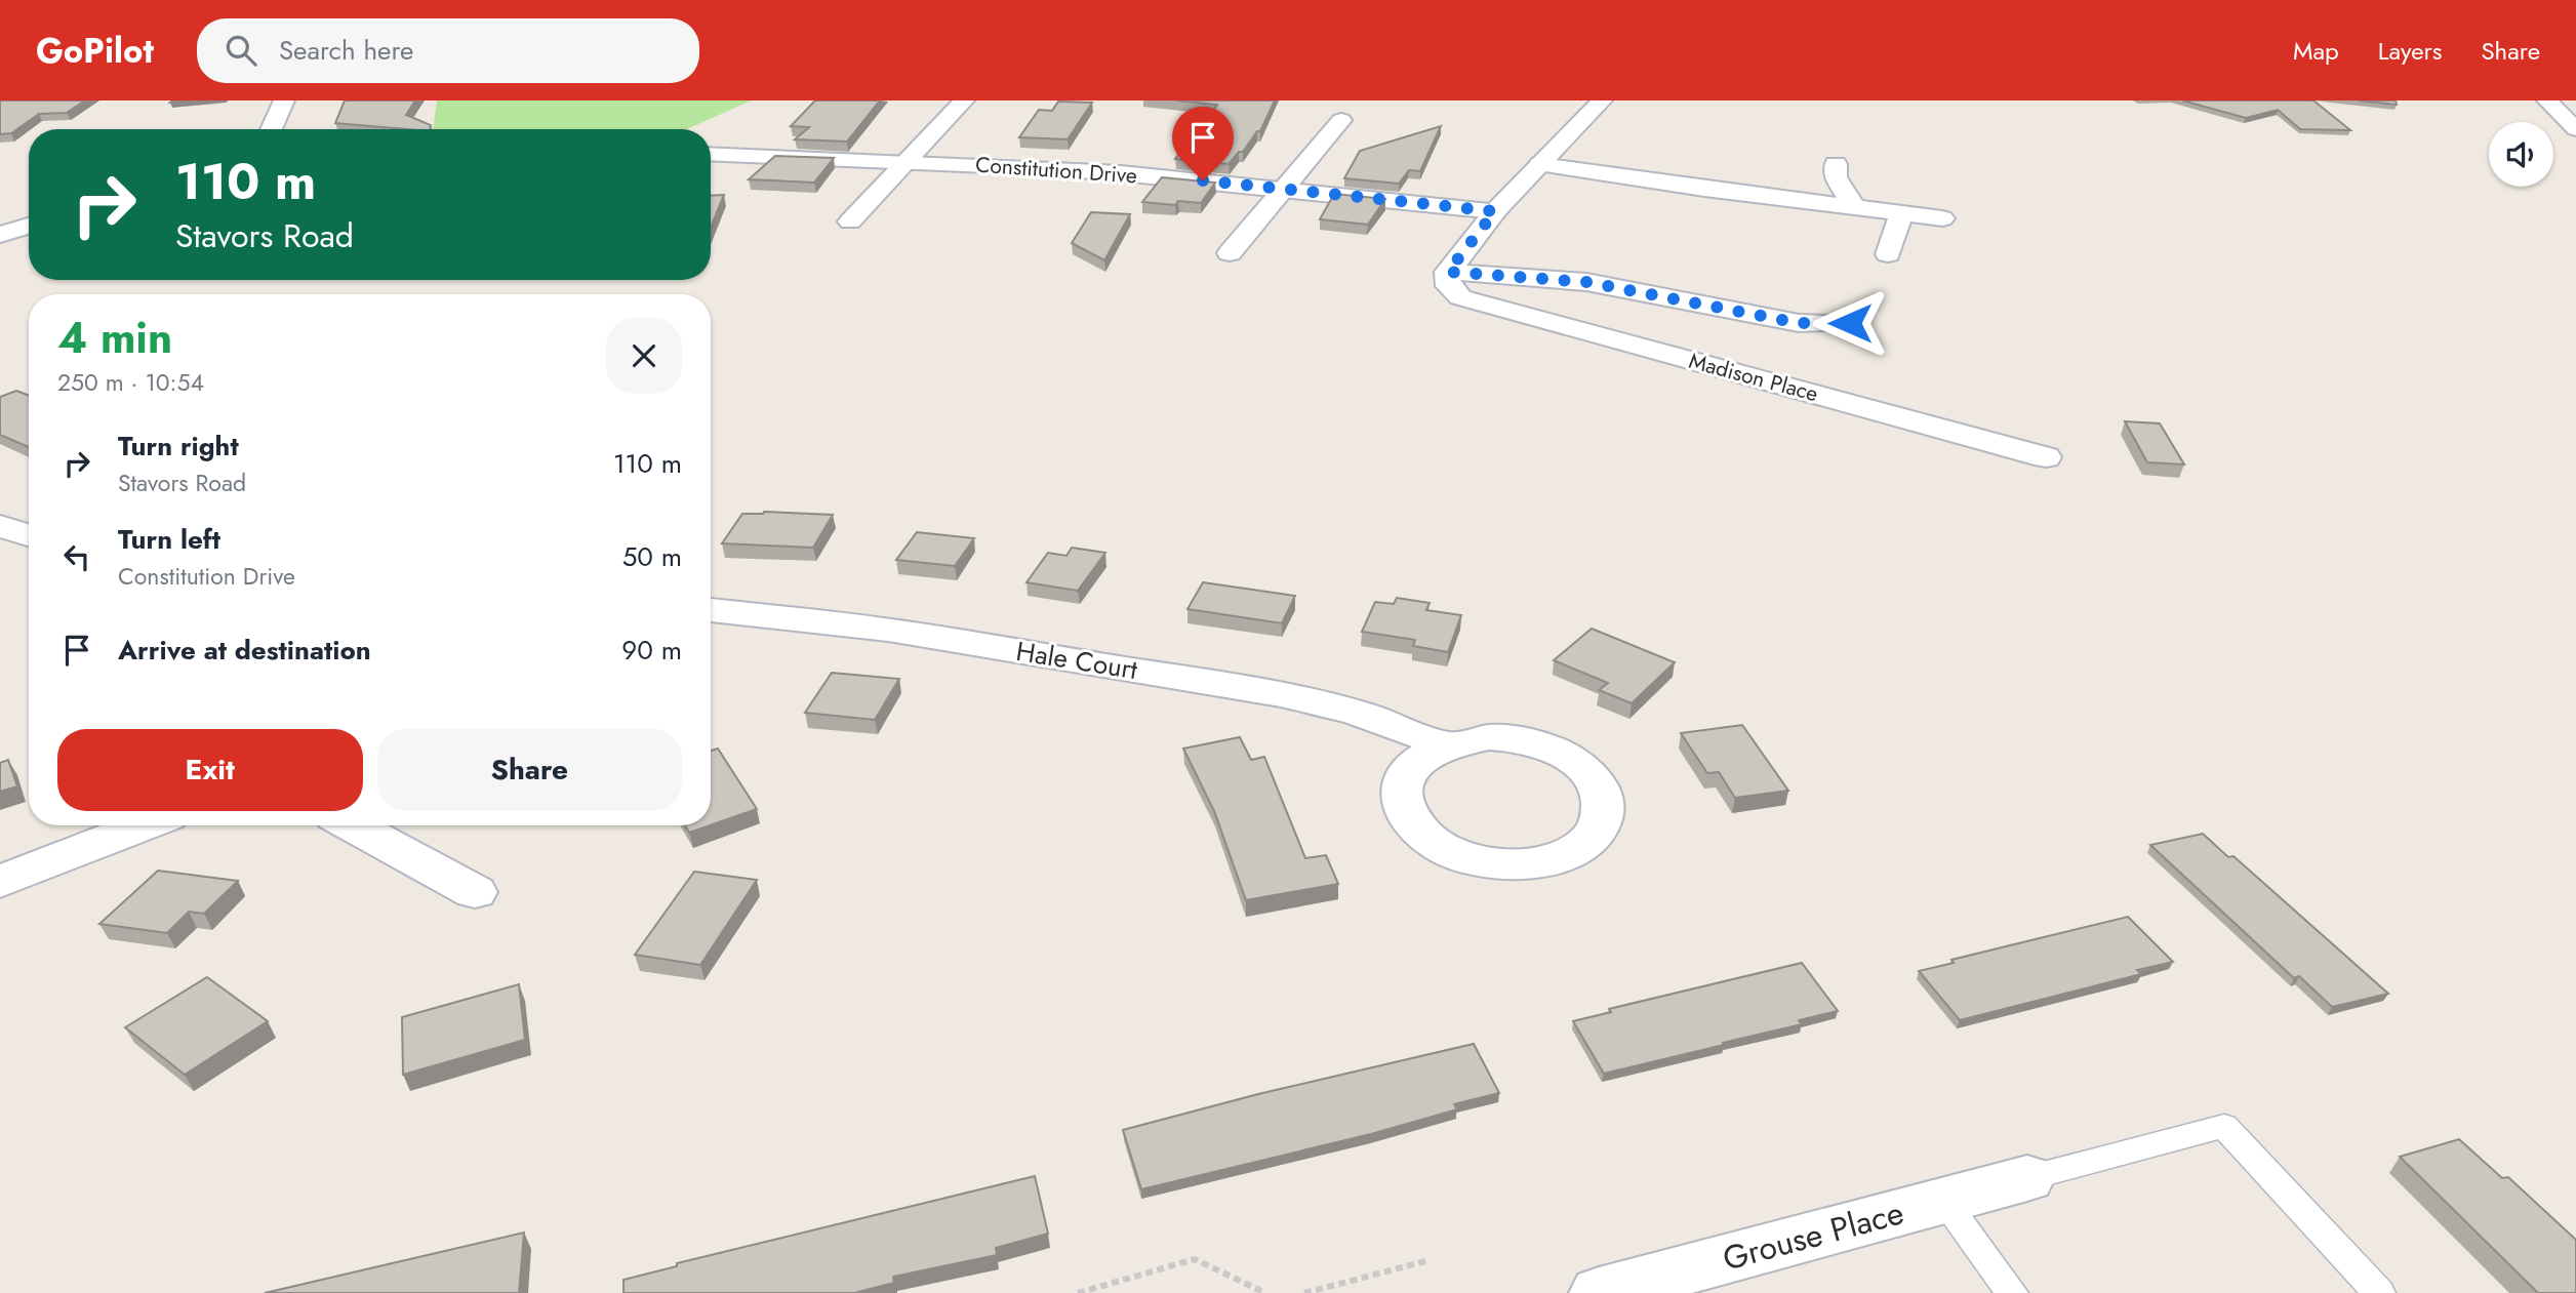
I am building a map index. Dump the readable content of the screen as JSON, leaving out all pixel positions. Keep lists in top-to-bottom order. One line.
{"streets":{"street":["Constitution Drive","Madison Place","Hale Court","Grouse Place"]},"page":{"header":"GoPilot","search":"Search here","nav":["Map","Layers","Share"],"turn":["110 m","Stavors Road"],"heading":["4 min","250 m · 10:54"],"list":[{"name":"Turn right","note":"Stavors Road","value":"110 m"},{"name":"Turn left","note":"Constitution Drive","value":"50 m"},{"name":"Arrive at destination","value":"90 m"}],"buttons":["Exit","Share"]}}
